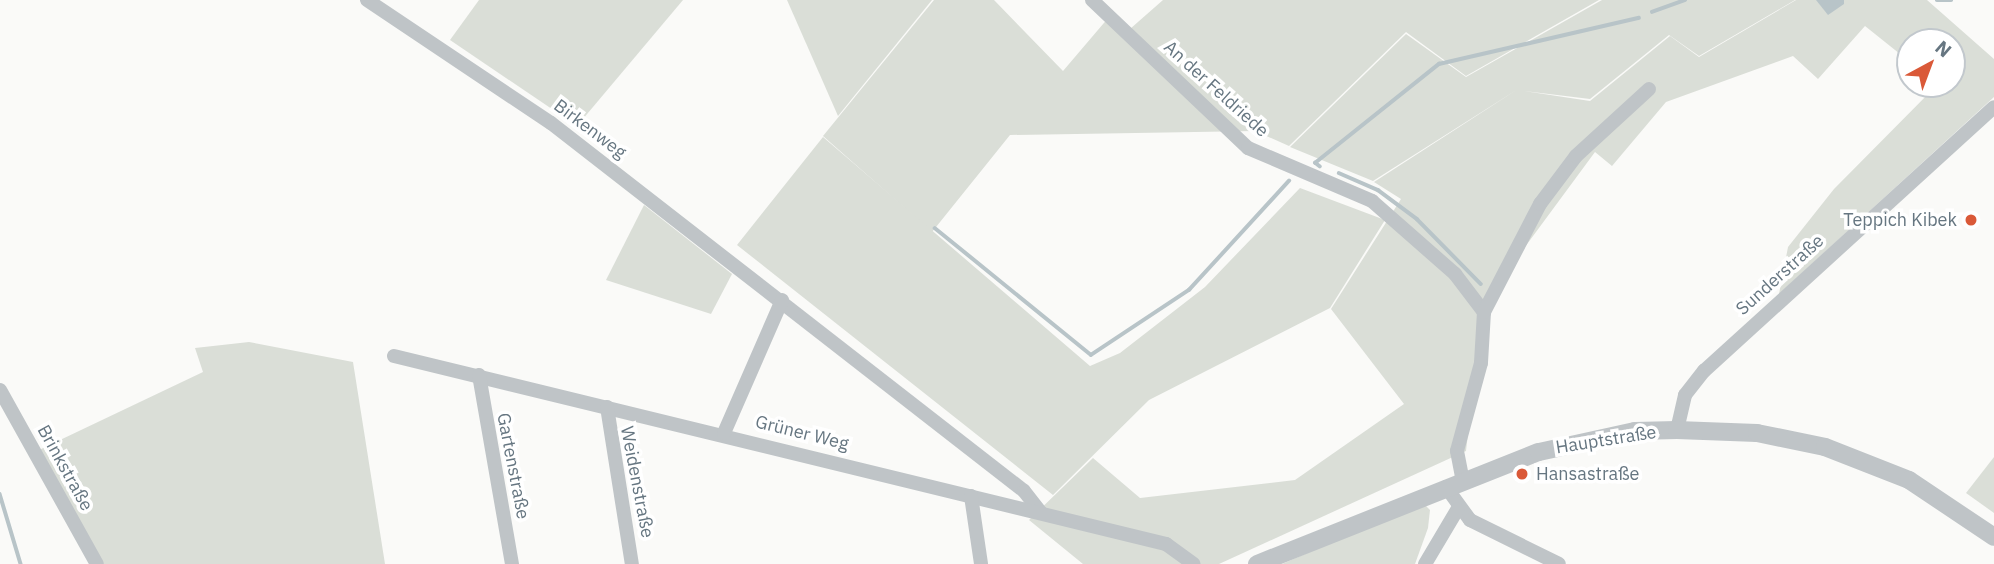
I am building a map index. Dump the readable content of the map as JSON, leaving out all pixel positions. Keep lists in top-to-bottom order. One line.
{"streets":{"street":["An der Feldriede","Birkenweg","Sunderstraße","Grüner Weg","Hauptstraße","Gartenstraße","Brinkstraße","Weidenstraße"]},"crossings":[["Birkenweg","Grüner Weg"],["Sunderstraße","Hauptstraße"],["Grüner Weg","Gartenstraße"],["Grüner Weg","Weidenstraße"]],"places":["Teppich Kibek","Hansastraße"],"north":"top right"}
